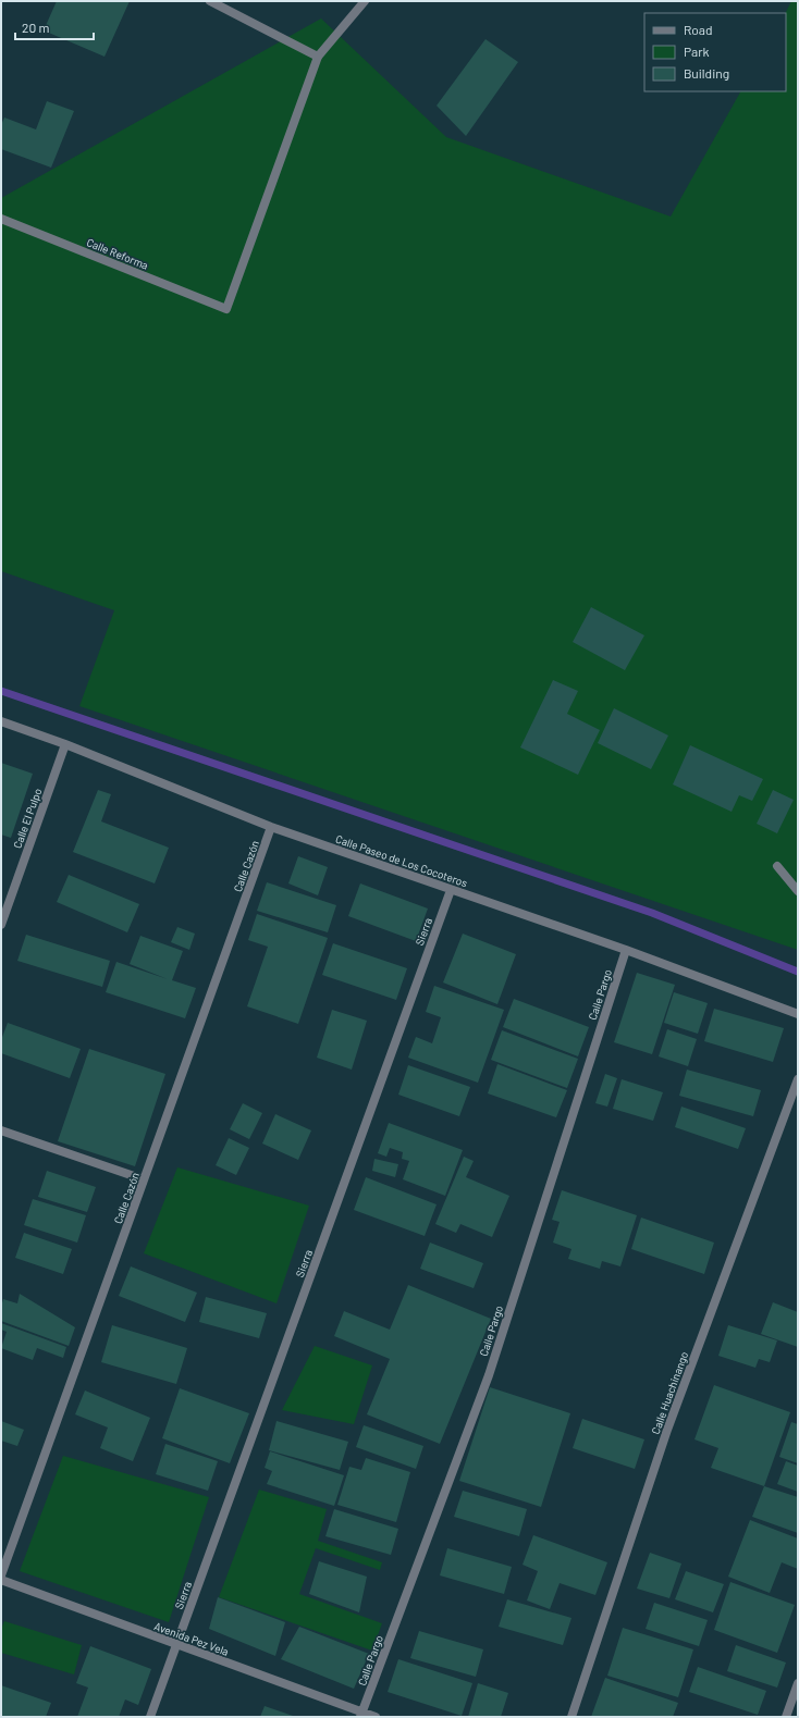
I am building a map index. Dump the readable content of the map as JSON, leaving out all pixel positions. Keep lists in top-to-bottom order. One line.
{"streets":{"street":["Calle Reforma","Calle El Pulpo","Calle Paseo de Los Cocoteros","Calle Cazón","Sierra","Calle Pargo","Calle Huachinango","Avenida Pez Vela"]},"crossings":[["Calle El Pulpo","Calle Paseo de Los Cocoteros"],["Calle Paseo de Los Cocoteros","Calle Cazón"],["Calle Paseo de Los Cocoteros","Sierra"],["Calle Paseo de Los Cocoteros","Calle Pargo"],["Sierra","Avenida Pez Vela"],["Calle Pargo","Avenida Pez Vela"]],"legend":["Road","Park","Building"],"scale_bar":"20 m"}
